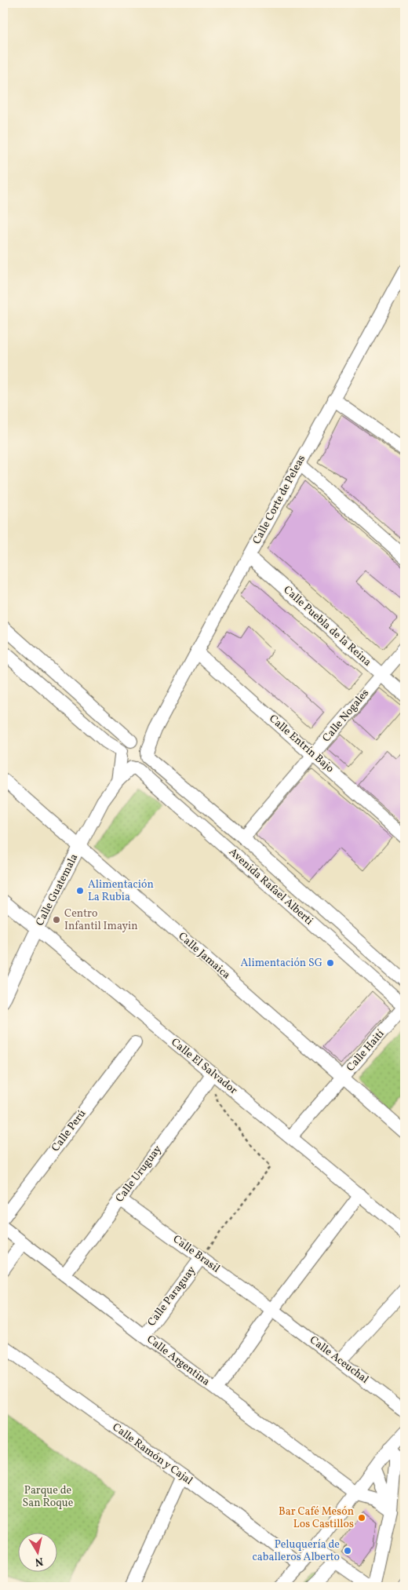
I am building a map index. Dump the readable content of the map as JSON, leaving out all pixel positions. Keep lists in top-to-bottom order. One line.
{"streets":{"street":["Calle Corte de Peleas","Calle Puebla de la Reina","Calle Nogales","Calle Entrín Bajo","Avenida Rafael Alberti","Calle Guatemala","Calle Jamaica","Calle Haití","Calle El Salvador","Calle Perú","Calle Uruguay","Calle Brasil","Calle Paraguay","Calle Aceuchal","Calle Argentina","Calle Ramón y Cajal"]},"crossings":[["Calle Corte de Peleas","Calle Puebla de la Reina"],["Calle Corte de Peleas","Calle Entrín Bajo"],["Calle Corte de Peleas","Avenida Rafael Alberti"],["Calle Corte de Peleas","Calle Guatemala"],["Calle Puebla de la Reina","Calle Nogales"],["Calle Nogales","Calle Entrín Bajo"],["Calle Nogales","Avenida Rafael Alberti"],["Avenida Rafael Alberti","Calle Guatemala"],["Avenida Rafael Alberti","Calle Haití"],["Calle Guatemala","Calle Jamaica"],["Calle Guatemala","Calle El Salvador"],["Calle Jamaica","Calle Haití"],["Calle Haití","Calle El Salvador"],["Calle El Salvador","Calle Uruguay"],["Calle Uruguay","Calle Brasil"],["Calle Uruguay","Calle Argentina"],["Calle Brasil","Calle Paraguay"],["Calle Brasil","Calle Aceuchal"],["Calle Paraguay","Calle Argentina"]],"parks":["Parque de San Roque"],"places":["Alimentación La Rubia","Centro Infantil Imayin","Alimentación SG","Bar Café Mesón Los Castillos","Peluquería de caballeros Alberto"],"north":"bottom"}
